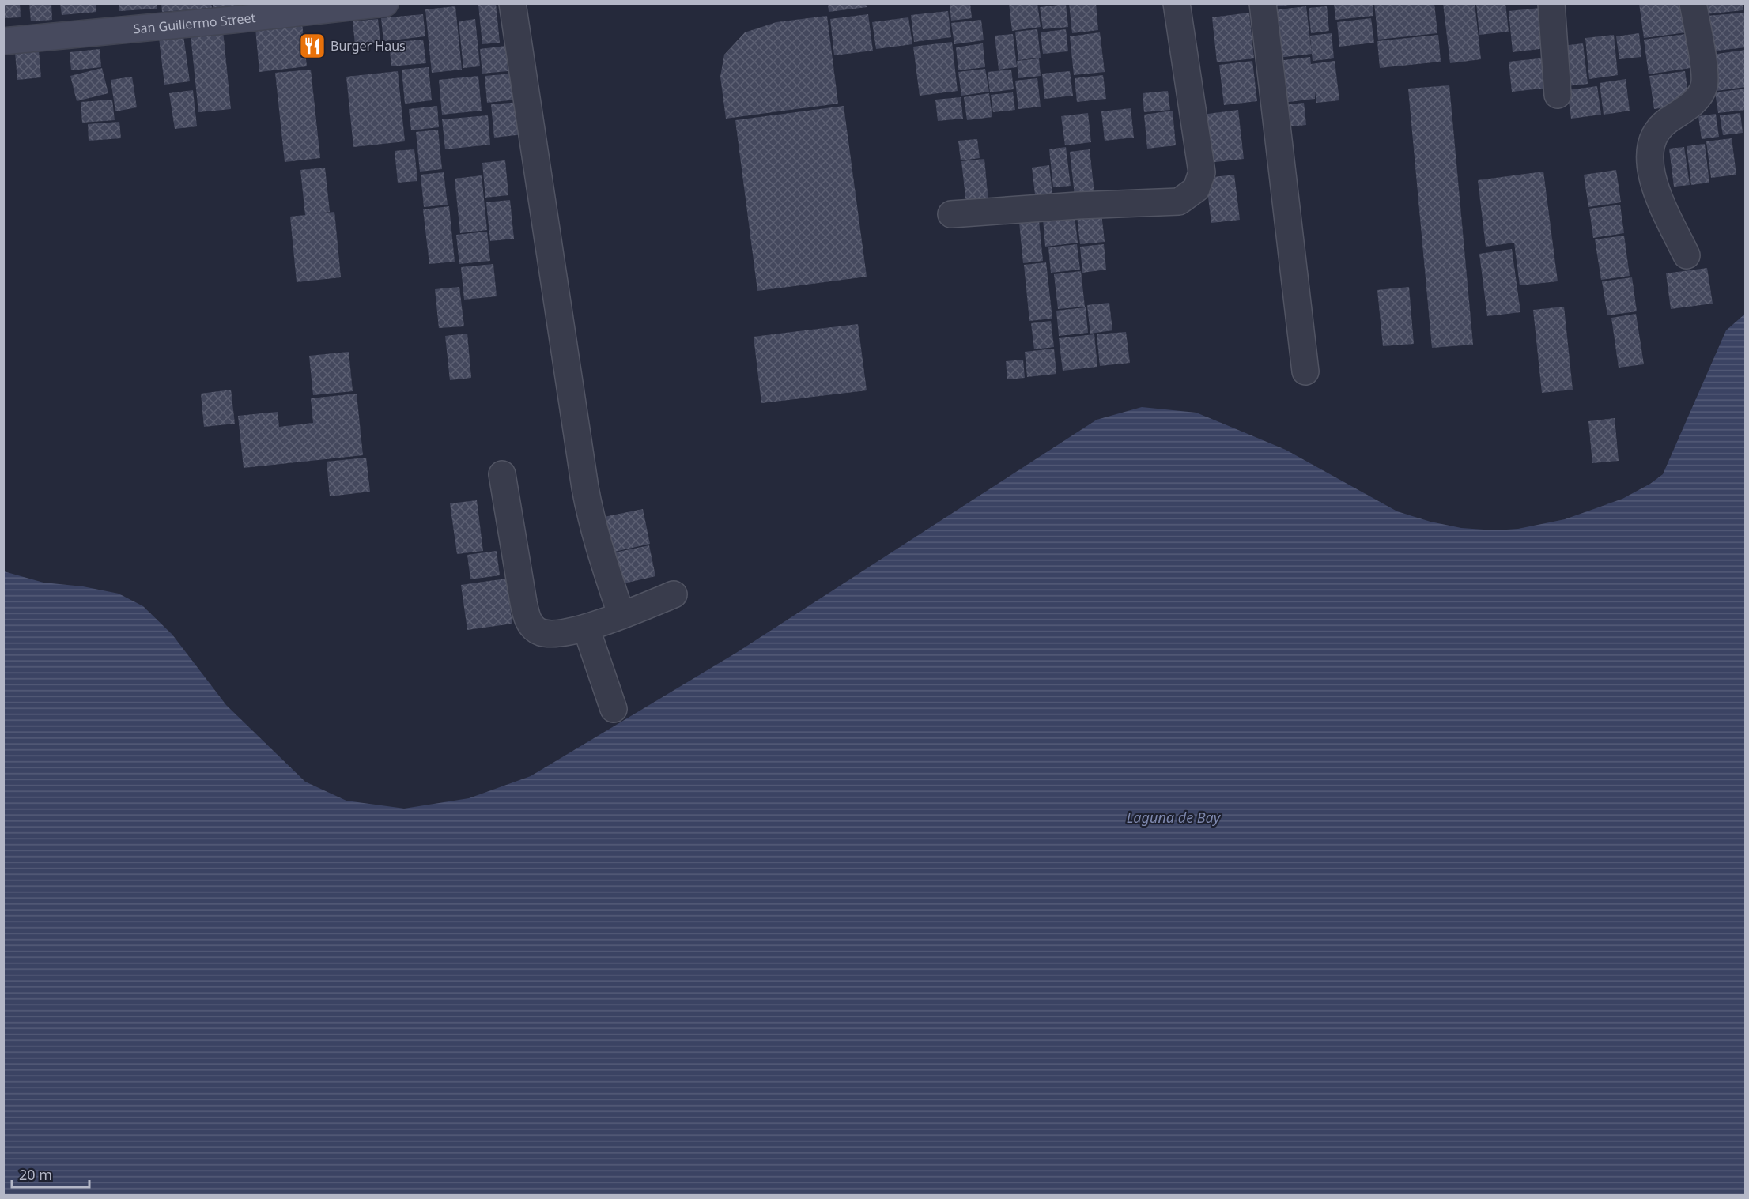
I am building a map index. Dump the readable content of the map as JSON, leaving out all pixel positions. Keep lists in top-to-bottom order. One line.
{"streets":{"main road":["San Guillermo Street"]},"water":["Laguna de Bay"],"places":{"restaurant":["Burger Haus"]},"scale_bar":"20 m"}
